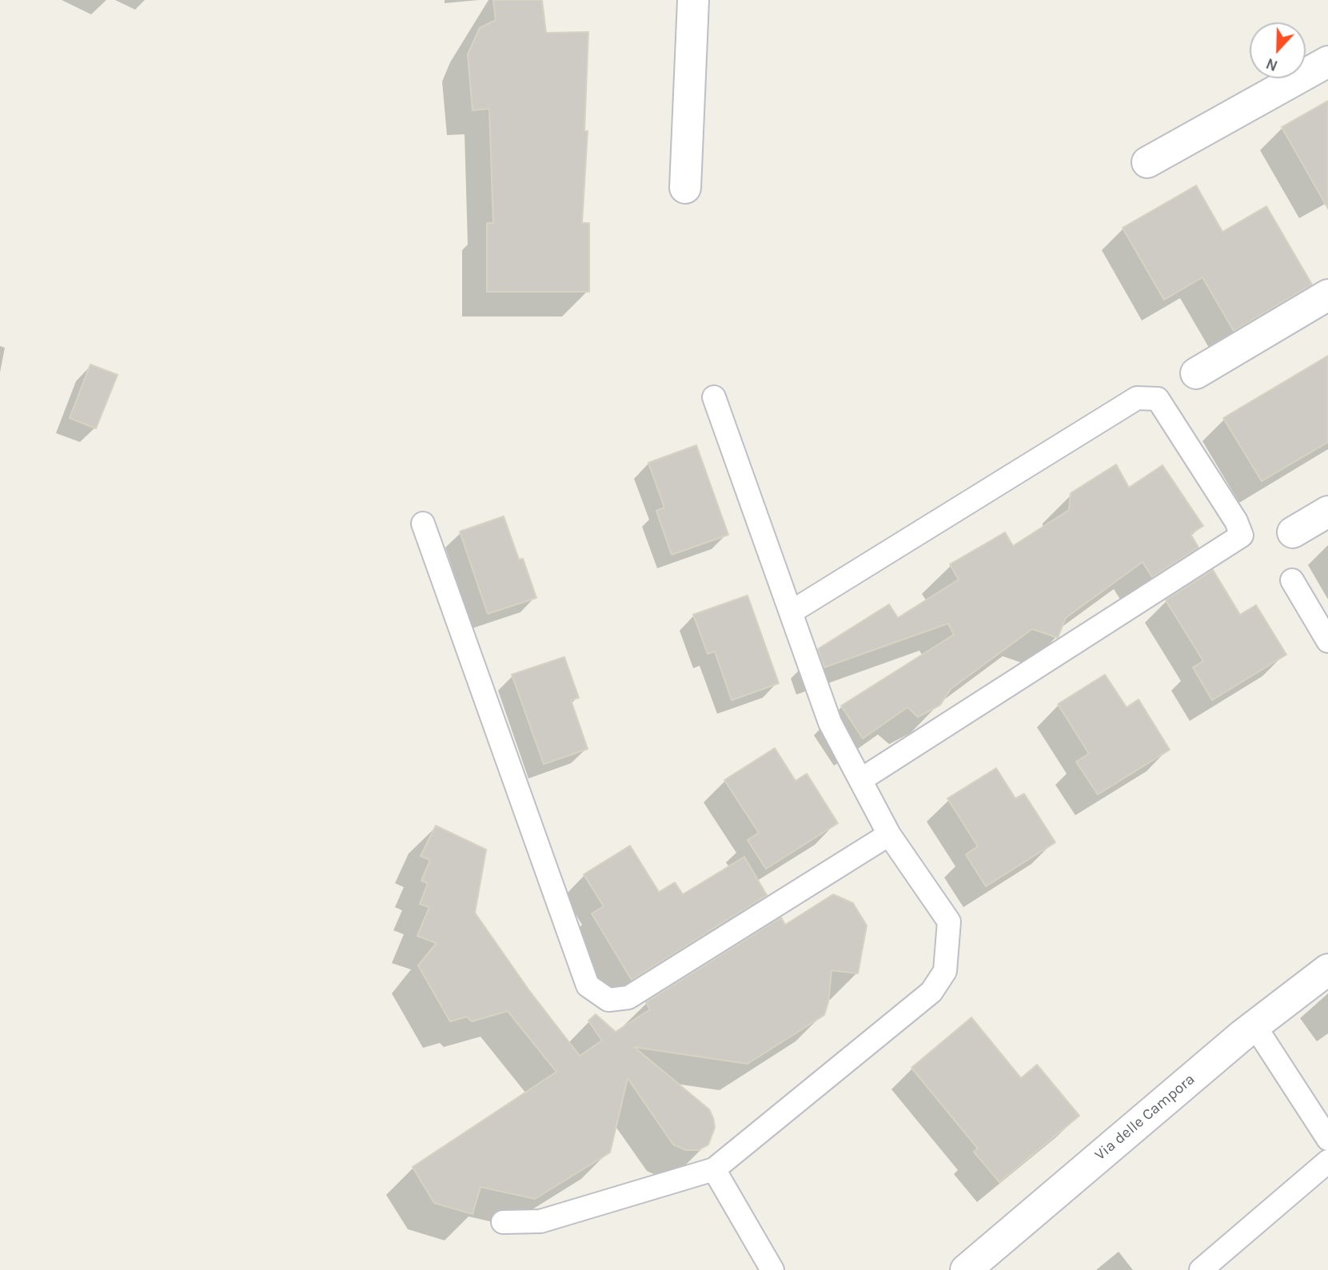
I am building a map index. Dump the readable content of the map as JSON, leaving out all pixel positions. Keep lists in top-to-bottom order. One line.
{"streets":{"street":["Via delle Campora"]},"north":"bottom"}
